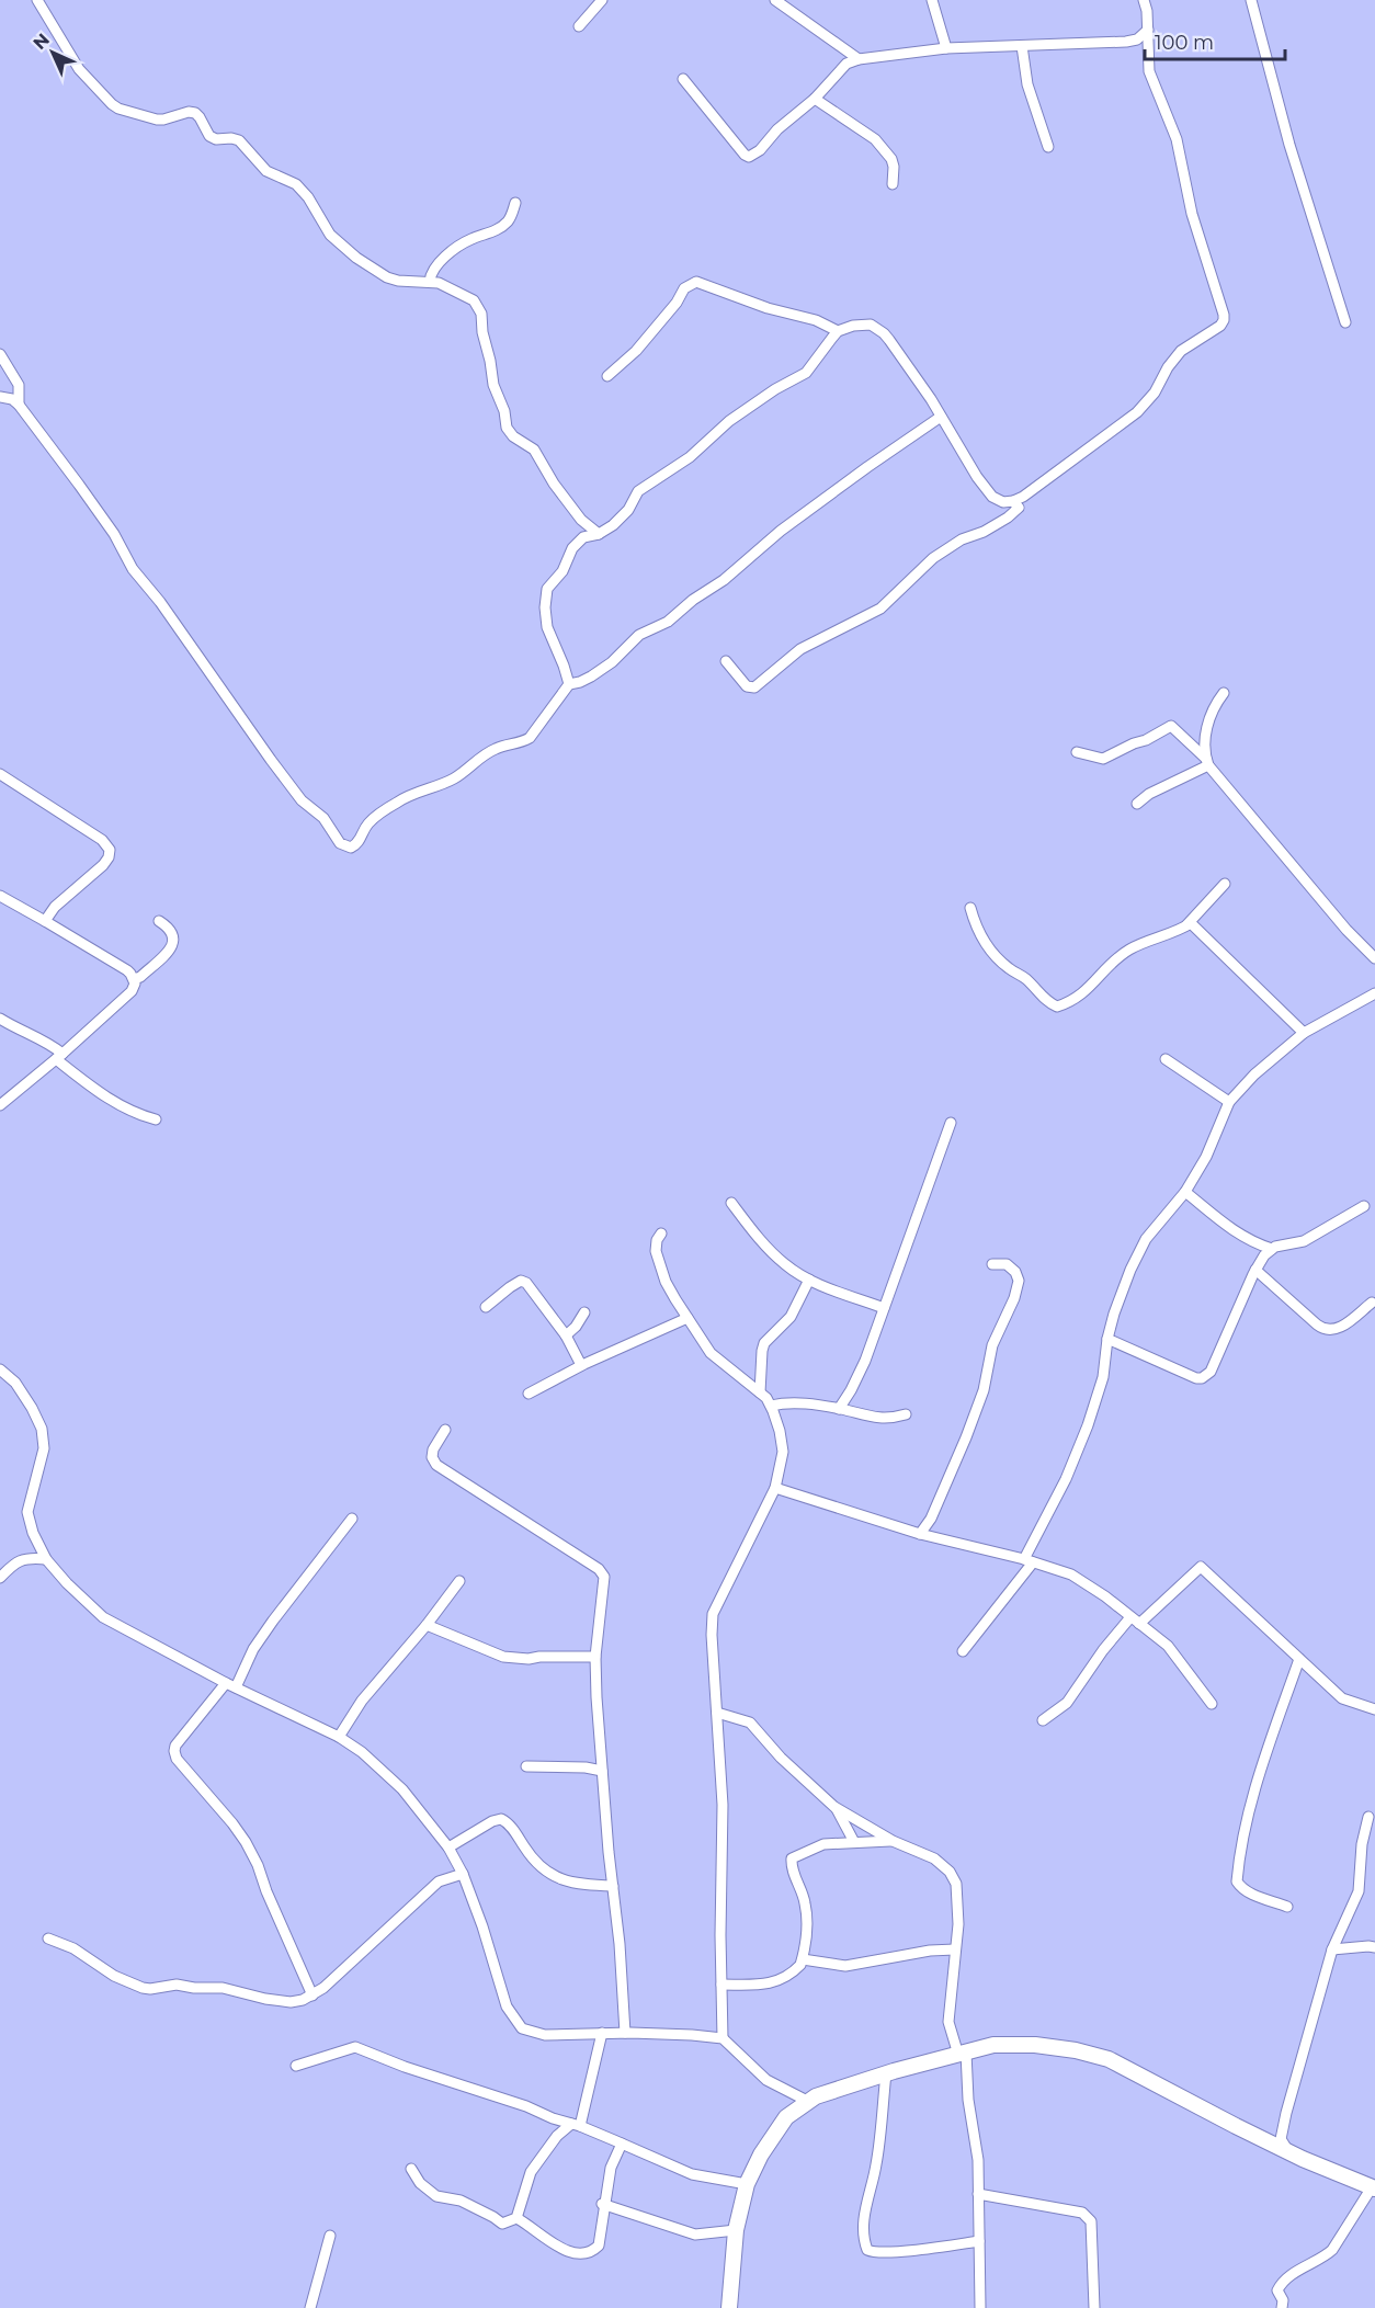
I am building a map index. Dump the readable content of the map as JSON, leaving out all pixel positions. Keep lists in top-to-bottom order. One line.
{"scale_bar":"100 m","north":"top left"}
